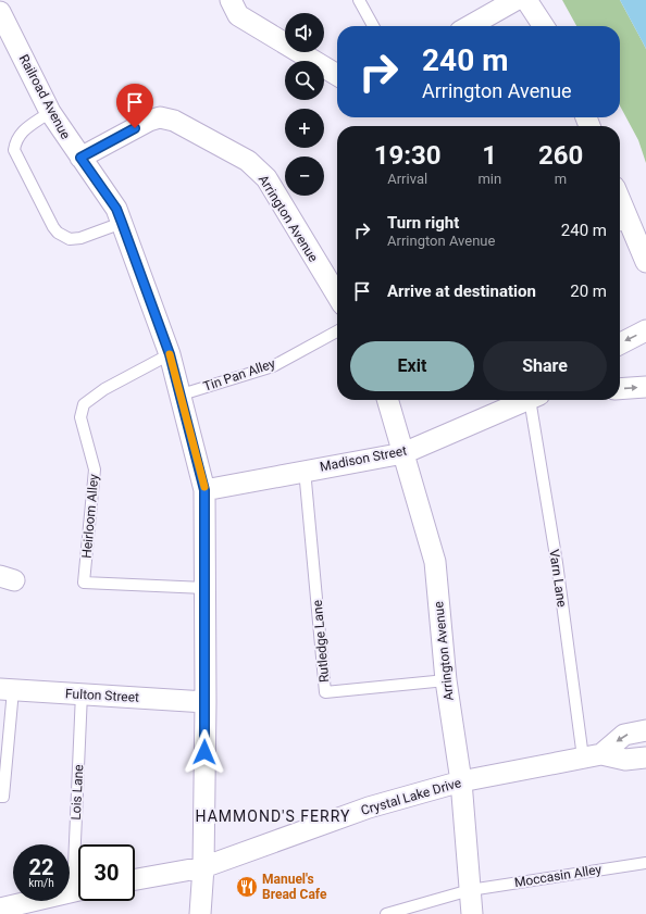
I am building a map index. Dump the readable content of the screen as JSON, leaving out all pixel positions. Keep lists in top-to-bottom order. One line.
{"streets":{"street":["Railroad Avenue","Arrington Avenue","Madison Street","Fulton Street","Crystal Lake Drive"],"lane":["Tin Pan Alley","Heirloom Alley","Varn Lane","Rutledge Lane","Lois Lane","Moccasin Alley"]},"crossings":[["Railroad Avenue","Arrington Avenue"],["Railroad Avenue","Tin Pan Alley"],["Railroad Avenue","Madison Street"],["Railroad Avenue","Heirloom Alley"],["Railroad Avenue","Fulton Street"],["Railroad Avenue","Crystal Lake Drive"],["Arrington Avenue","Madison Street"],["Arrington Avenue","Rutledge Lane"],["Arrington Avenue","Crystal Lake Drive"],["Arrington Avenue","Moccasin Alley"],["Madison Street","Rutledge Lane"],["Varn Lane","Crystal Lake Drive"],["Fulton Street","Lois Lane"]],"districts":["HAMMOND'S FERRY"],"places":{"restaurant":["Manuel's Bread Cafe"]},"page":{"map_buttons":["+","−"],"turn":["240 m","Arrington Avenue"],"eta":["19:30","Arrival","1","min","260","m"],"list":[{"name":"Turn right","note":"Arrington Avenue","value":"240 m"},{"name":"Arrive at destination","value":"20 m"}],"buttons":["Exit","Share"],"speed":"22 km/h","limit":"30"}}
